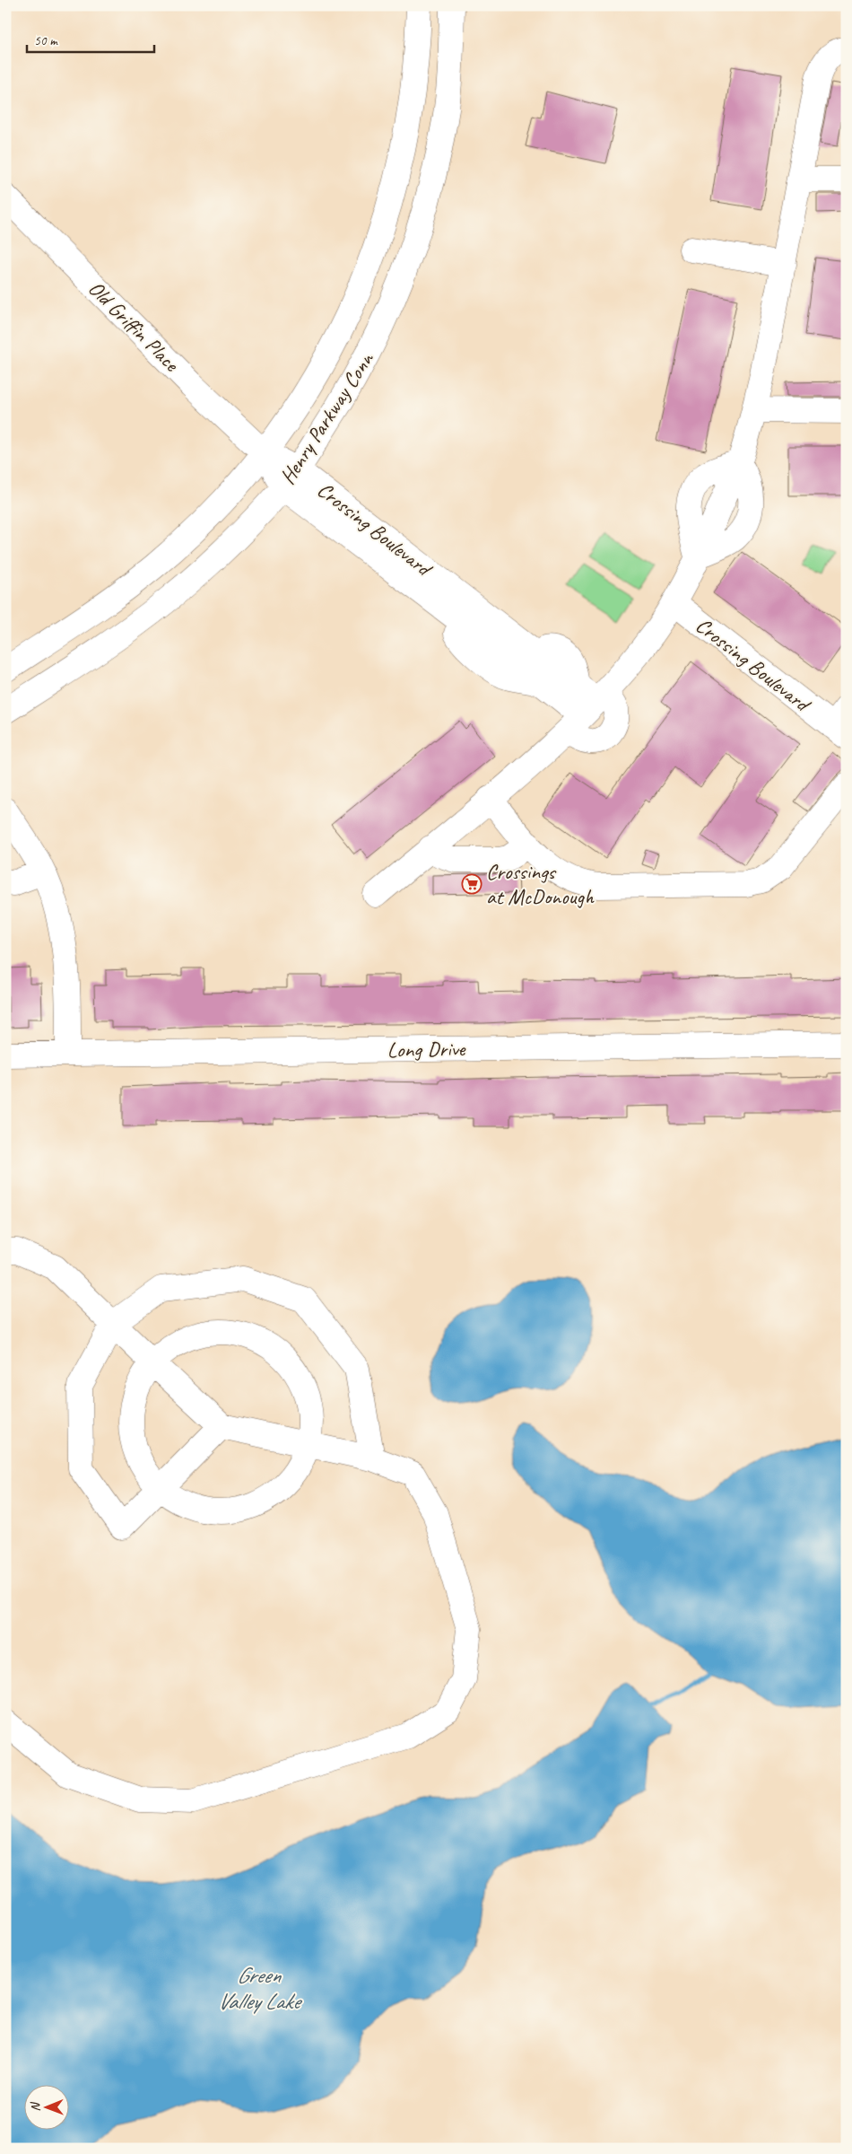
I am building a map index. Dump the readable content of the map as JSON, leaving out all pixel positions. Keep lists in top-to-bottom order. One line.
{"streets":{"street":["Old Griffin Place","Henry Parkway Conn","Crossing Boulevard","Long Drive"]},"crossings":[["Old Griffin Place","Henry Parkway Conn"],["Old Griffin Place","Crossing Boulevard"],["Henry Parkway Conn","Crossing Boulevard"]],"water":["Green Valley Lake"],"places":{"supermarket":["Crossings at McDonough"]},"scale_bar":"50 m","north":"left"}
